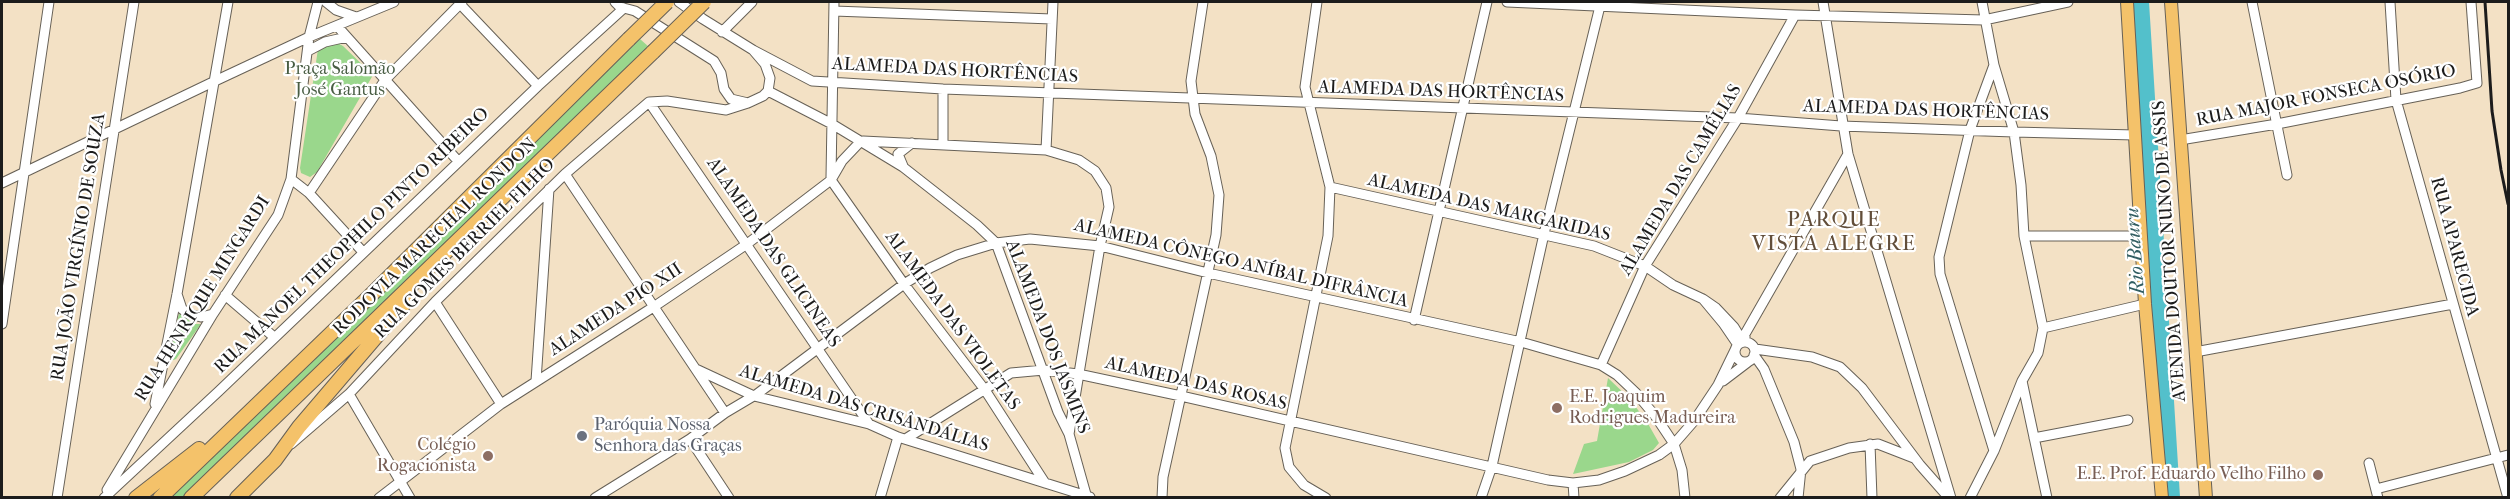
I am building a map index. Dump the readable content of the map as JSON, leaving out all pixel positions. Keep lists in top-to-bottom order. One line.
{"streets":{"highway":["RODOVIA MARECHAL RONDON","RUA GOMES BERRIEL FILHO"],"main road":["AVENIDA DOUTOR NUNO DE ASSIS"],"street":["ALAMEDA DAS HORTÊNCIAS","RUA MAJOR FONSECA OSÓRIO","ALAMEDA DAS CAMÉLIAS","ALAMEDA DAS MARGARIDAS","RUA MANOEL THEOPHILO PINTO RIBEIRO","RUA JOÃO VIRGÍNIO DE SOUZA","RUA APARECIDA","ALAMEDA DAS GLICINEAS","ALAMEDA CÔNEGO ANÍBAL DIFRÂNCIA","RUA HENRIQUE MINGARDI","ALAMEDA PIO XII","ALAMEDA DAS VIOLETAS","ALAMEDA DOS JASMINS","ALAMEDA DAS ROSAS","ALAMEDA DAS CRISÂNDÁLIAS"]},"crossings":[["ALAMEDA DAS HORTÊNCIAS","ALAMEDA DAS CAMÉLIAS"],["ALAMEDA DAS HORTÊNCIAS","AVENIDA DOUTOR NUNO DE ASSIS"],["RUA MAJOR FONSECA OSÓRIO","RUA APARECIDA"],["RUA MAJOR FONSECA OSÓRIO","AVENIDA DOUTOR NUNO DE ASSIS"],["ALAMEDA DAS CAMÉLIAS","ALAMEDA DAS MARGARIDAS"],["ALAMEDA DAS CAMÉLIAS","ALAMEDA CÔNEGO ANÍBAL DIFRÂNCIA"],["RUA MANOEL THEOPHILO PINTO RIBEIRO","RUA HENRIQUE MINGARDI"],["RUA GOMES BERRIEL FILHO","ALAMEDA DAS GLICINEAS"],["ALAMEDA DAS GLICINEAS","ALAMEDA CÔNEGO ANÍBAL DIFRÂNCIA"],["ALAMEDA DAS GLICINEAS","ALAMEDA PIO XII"],["ALAMEDA DAS GLICINEAS","ALAMEDA DAS CRISÂNDÁLIAS"],["ALAMEDA CÔNEGO ANÍBAL DIFRÂNCIA","ALAMEDA DAS VIOLETAS"],["ALAMEDA CÔNEGO ANÍBAL DIFRÂNCIA","ALAMEDA DOS JASMINS"],["ALAMEDA CÔNEGO ANÍBAL DIFRÂNCIA","ALAMEDA DAS CRISÂNDÁLIAS"],["ALAMEDA PIO XII","ALAMEDA DAS VIOLETAS"],["ALAMEDA PIO XII","ALAMEDA DOS JASMINS"],["ALAMEDA DAS VIOLETAS","ALAMEDA DAS ROSAS"],["ALAMEDA DAS VIOLETAS","ALAMEDA DAS CRISÂNDÁLIAS"],["ALAMEDA DOS JASMINS","ALAMEDA DAS ROSAS"],["ALAMEDA DOS JASMINS","ALAMEDA DAS CRISÂNDÁLIAS"],["ALAMEDA DAS ROSAS","ALAMEDA DAS CRISÂNDÁLIAS"]],"districts":["PARQUE VISTA ALEGRE"],"water":["Rio Bauru"],"parks":["Praça Salomão José Gantus"],"places":["E.E. Joaquim Rodrigues Madureira","Paróquia Nossa Senhora das Graças","Colégio Rogacionista","E.E. Prof. Eduardo Velho Filho"]}
